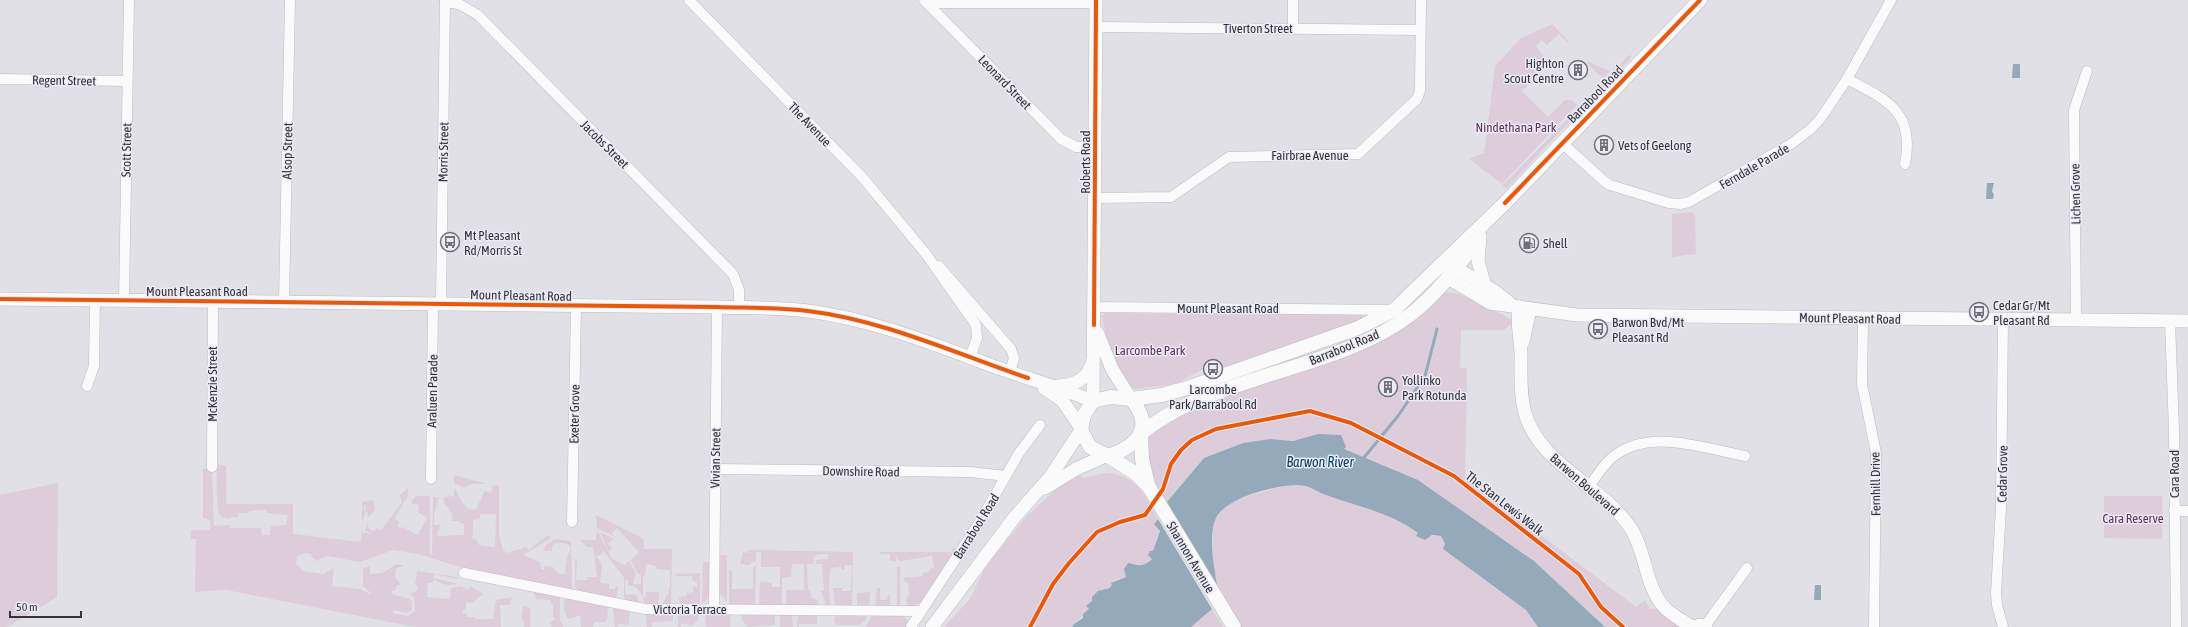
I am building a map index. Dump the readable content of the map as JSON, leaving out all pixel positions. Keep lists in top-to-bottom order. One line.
{"streets":{"main road":["Barrabool Road","Shannon Avenue"],"street":["Tiverton Street","Regent Street","Leonard Street","The Avenue","Jacobs Street","Scott Street","Alsop Street","Morris Street","Fairbrae Avenue","Roberts Road","Ferndale Parade","Lichen Grove","Mount Pleasant Road","McKenzie Street","Araluen Parade","Exeter Grove","Vivian Street","Downshire Road","Cedar Grove","Cara Road","Barwon Boulevard","Fernhill Drive","Victoria Terrace"],"cycle path":["The Stan Lewis Walk"]},"crossings":[["Tiverton Street","Fairbrae Avenue"],["Tiverton Street","Roberts Road"],["Regent Street","Scott Street"],["Leonard Street","Roberts Road"],["Barrabool Road","Roberts Road"],["Barrabool Road","Ferndale Parade"],["Barrabool Road","Mount Pleasant Road"],["Barrabool Road","Downshire Road"],["Barrabool Road","Shannon Avenue"],["Barrabool Road","Victoria Terrace"],["The Avenue","Mount Pleasant Road"],["Jacobs Street","Morris Street"],["Jacobs Street","Mount Pleasant Road"],["Scott Street","Mount Pleasant Road"],["Alsop Street","Mount Pleasant Road"],["Morris Street","Mount Pleasant Road"],["Morris Street","Araluen Parade"],["Fairbrae Avenue","Roberts Road"],["Roberts Road","Mount Pleasant Road"],["Roberts Road","Shannon Avenue"],["Lichen Grove","Mount Pleasant Road"],["Mount Pleasant Road","McKenzie Street"],["Mount Pleasant Road","Araluen Parade"],["Mount Pleasant Road","Exeter Grove"],["Mount Pleasant Road","Vivian Street"],["Mount Pleasant Road","Cedar Grove"],["Mount Pleasant Road","Cara Road"],["Mount Pleasant Road","Barwon Boulevard"],["Mount Pleasant Road","Fernhill Drive"],["Mount Pleasant Road","Shannon Avenue"],["Vivian Street","Downshire Road"],["Vivian Street","Victoria Terrace"]],"water":["Barwon River"],"parks":["Nindethana Park","Larcombe Park","Cara Reserve"],"places":{"building":["Highton Scout Centre","Vets of Geelong","Yollinko Park Rotunda"],"bus stop":["Mt Pleasant Rd/Morris St","Cedar Gr/Mt Pleasant Rd","Barwon Bvd/Mt Pleasant Rd","Larcombe Park/Barrabool Rd"],"fuel station":["Shell"]},"scale_bar":"50 m"}
